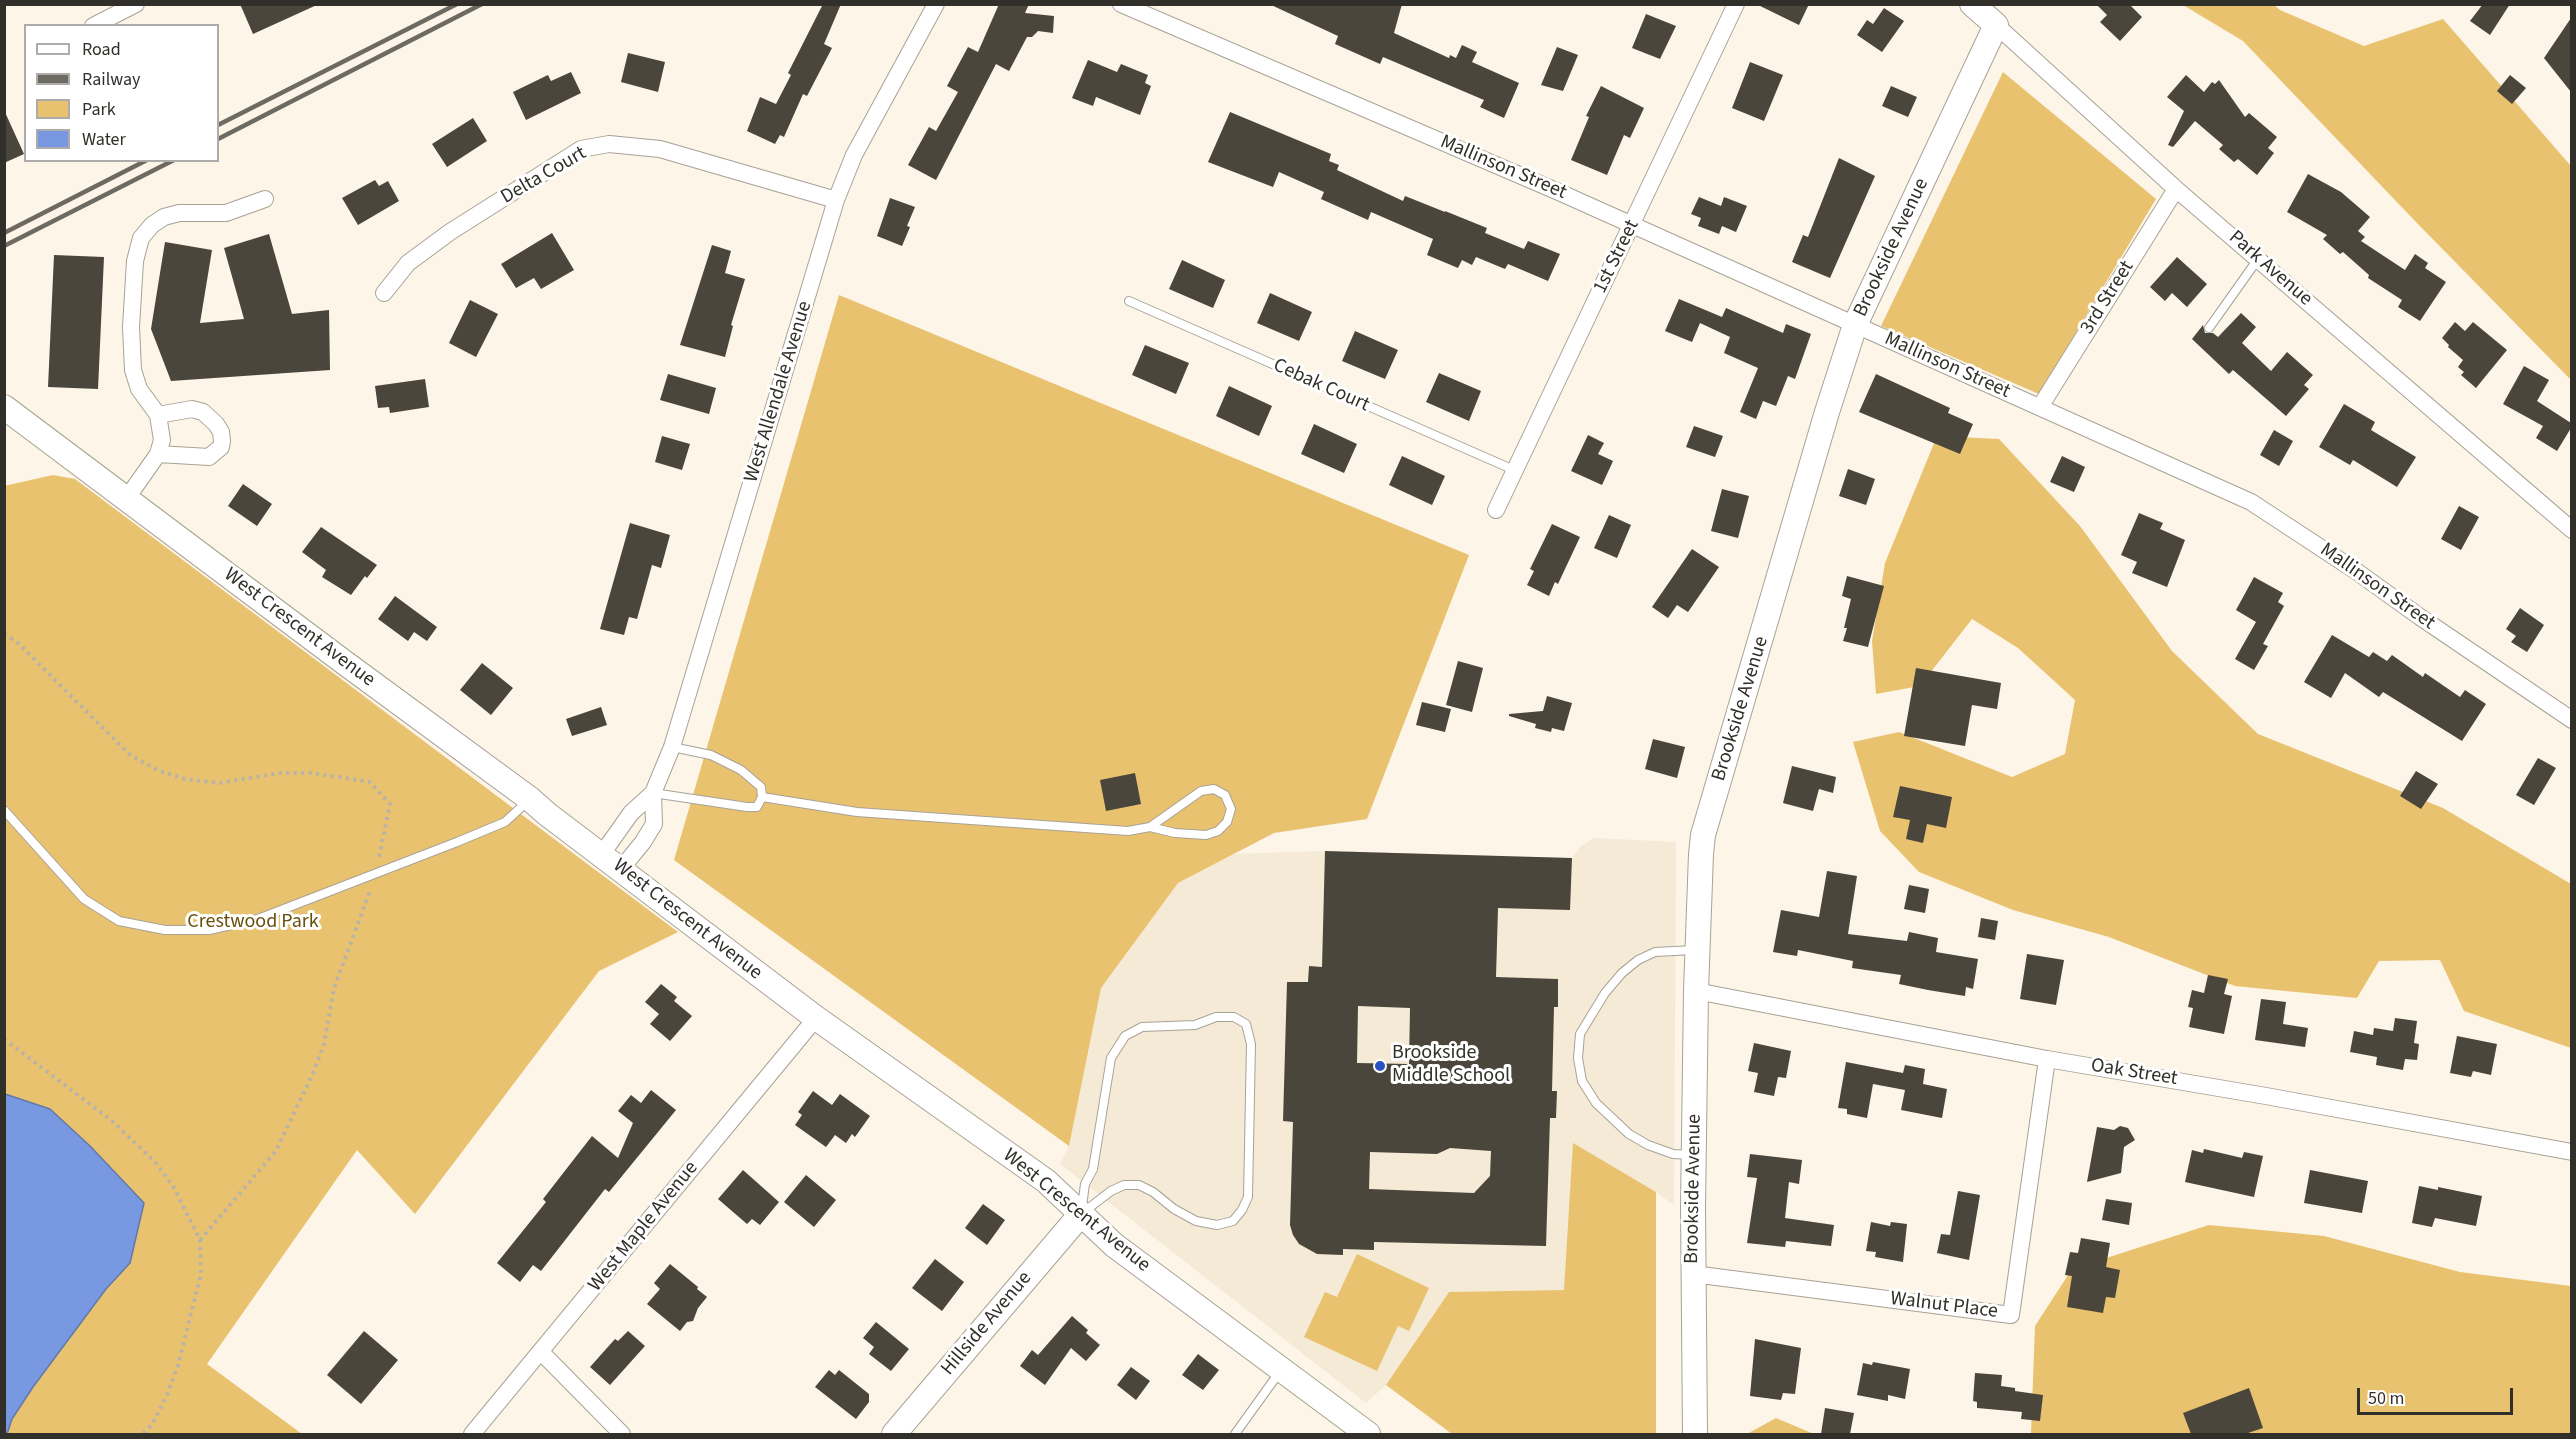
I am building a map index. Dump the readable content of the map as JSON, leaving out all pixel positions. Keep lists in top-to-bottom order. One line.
{"streets":{"main road":["Brookside Avenue","Park Avenue","West Crescent Avenue","Hillside Avenue"],"street":["Mallinson Street","Delta Court","1st Street","3rd Street","West Allendale Avenue","Oak Street","West Maple Avenue","Walnut Place"],"lane":["Cebak Court"]},"crossings":[["Mallinson Street","Brookside Avenue"],["Mallinson Street","1st Street"],["Mallinson Street","3rd Street"],["Delta Court","West Allendale Avenue"],["Brookside Avenue","Park Avenue"],["Brookside Avenue","Oak Street"],["Brookside Avenue","Walnut Place"],["1st Street","Cebak Court"],["Park Avenue","3rd Street"],["West Allendale Avenue","West Crescent Avenue"],["West Crescent Avenue","West Maple Avenue"],["West Crescent Avenue","Hillside Avenue"],["Oak Street","Walnut Place"]],"parks":["Crestwood Park"],"places":["Brookside Middle School"],"legend":["Road","Railway","Park","Water"],"scale_bar":"50 m"}
